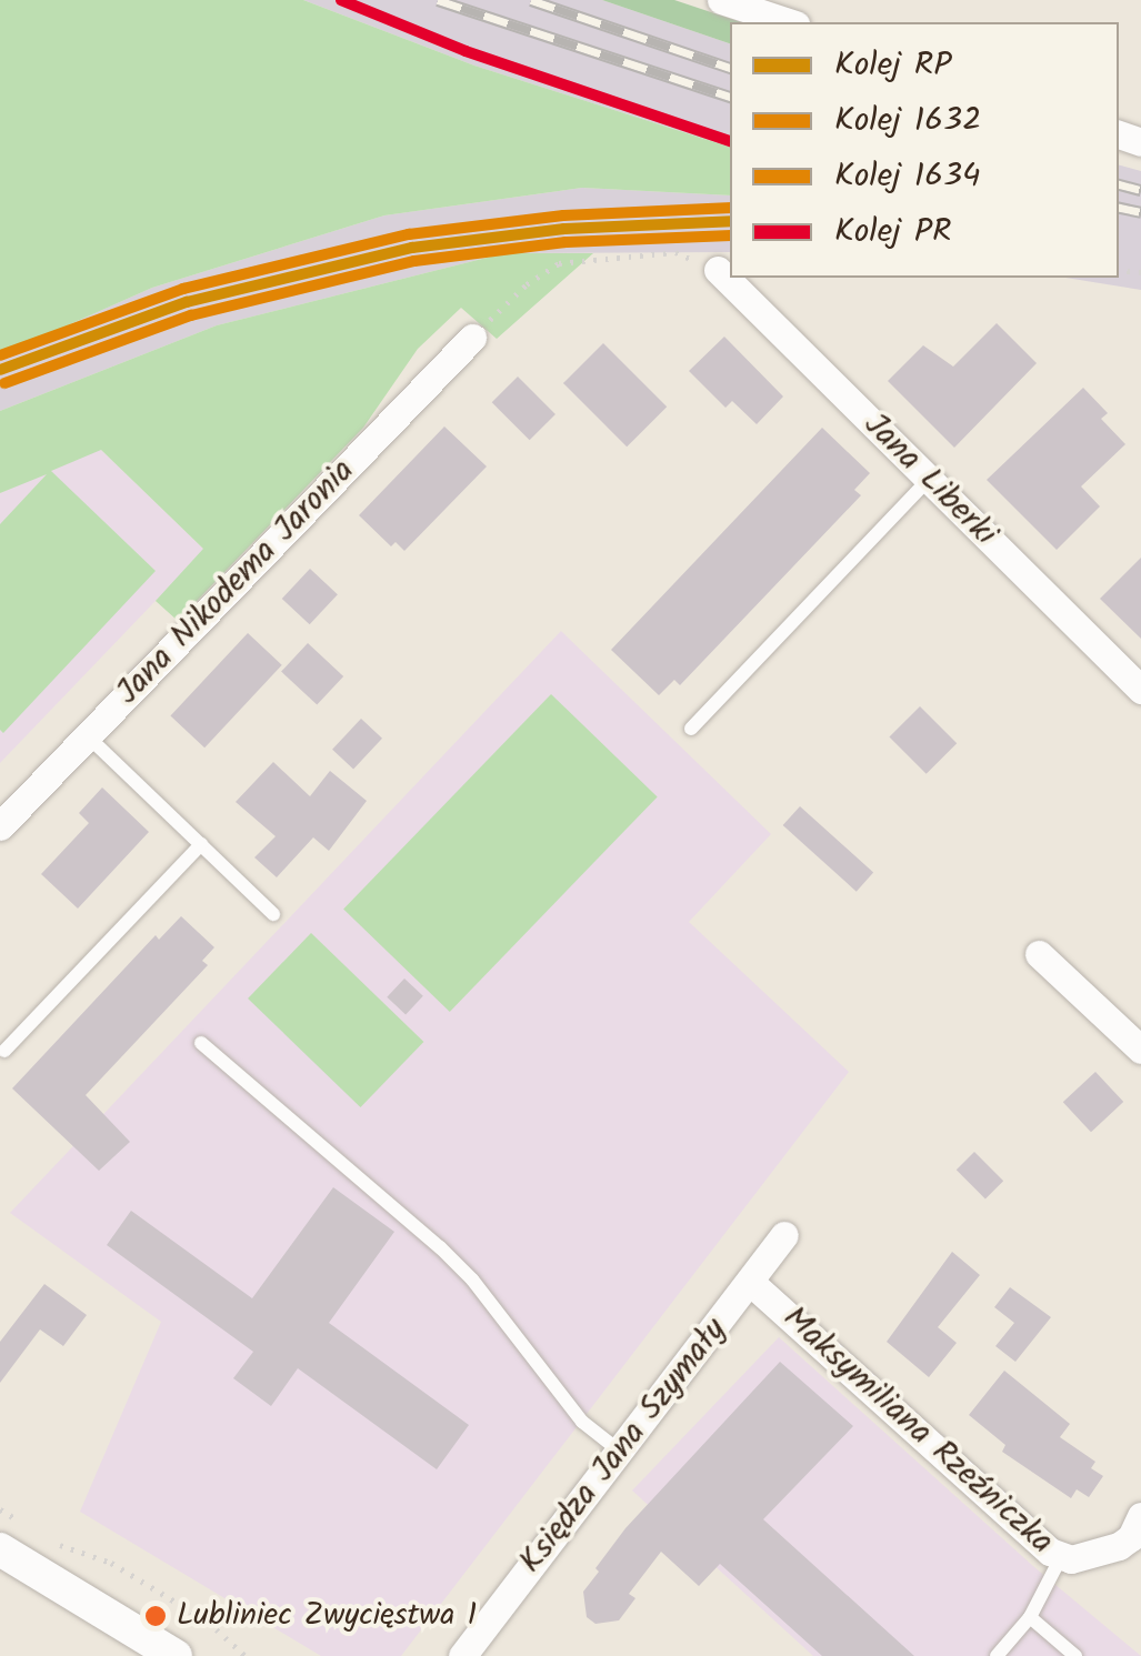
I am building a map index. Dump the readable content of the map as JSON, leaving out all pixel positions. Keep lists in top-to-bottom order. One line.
{"streets":{"street":["Jana Liberki","Jana Nikodema Jaronia","Maksymiliana Rzeźniczka","Księdza Jana Szymały"]},"crossings":[["Maksymiliana Rzeźniczka","Księdza Jana Szymały"]],"places":["Lubliniec Zwycięstwa 1"],"lines":["rail line PR","rail line 1634","rail line RP","rail line 1632"],"legend":["Kolej RP","Kolej 1632","Kolej 1634","Kolej PR"]}
